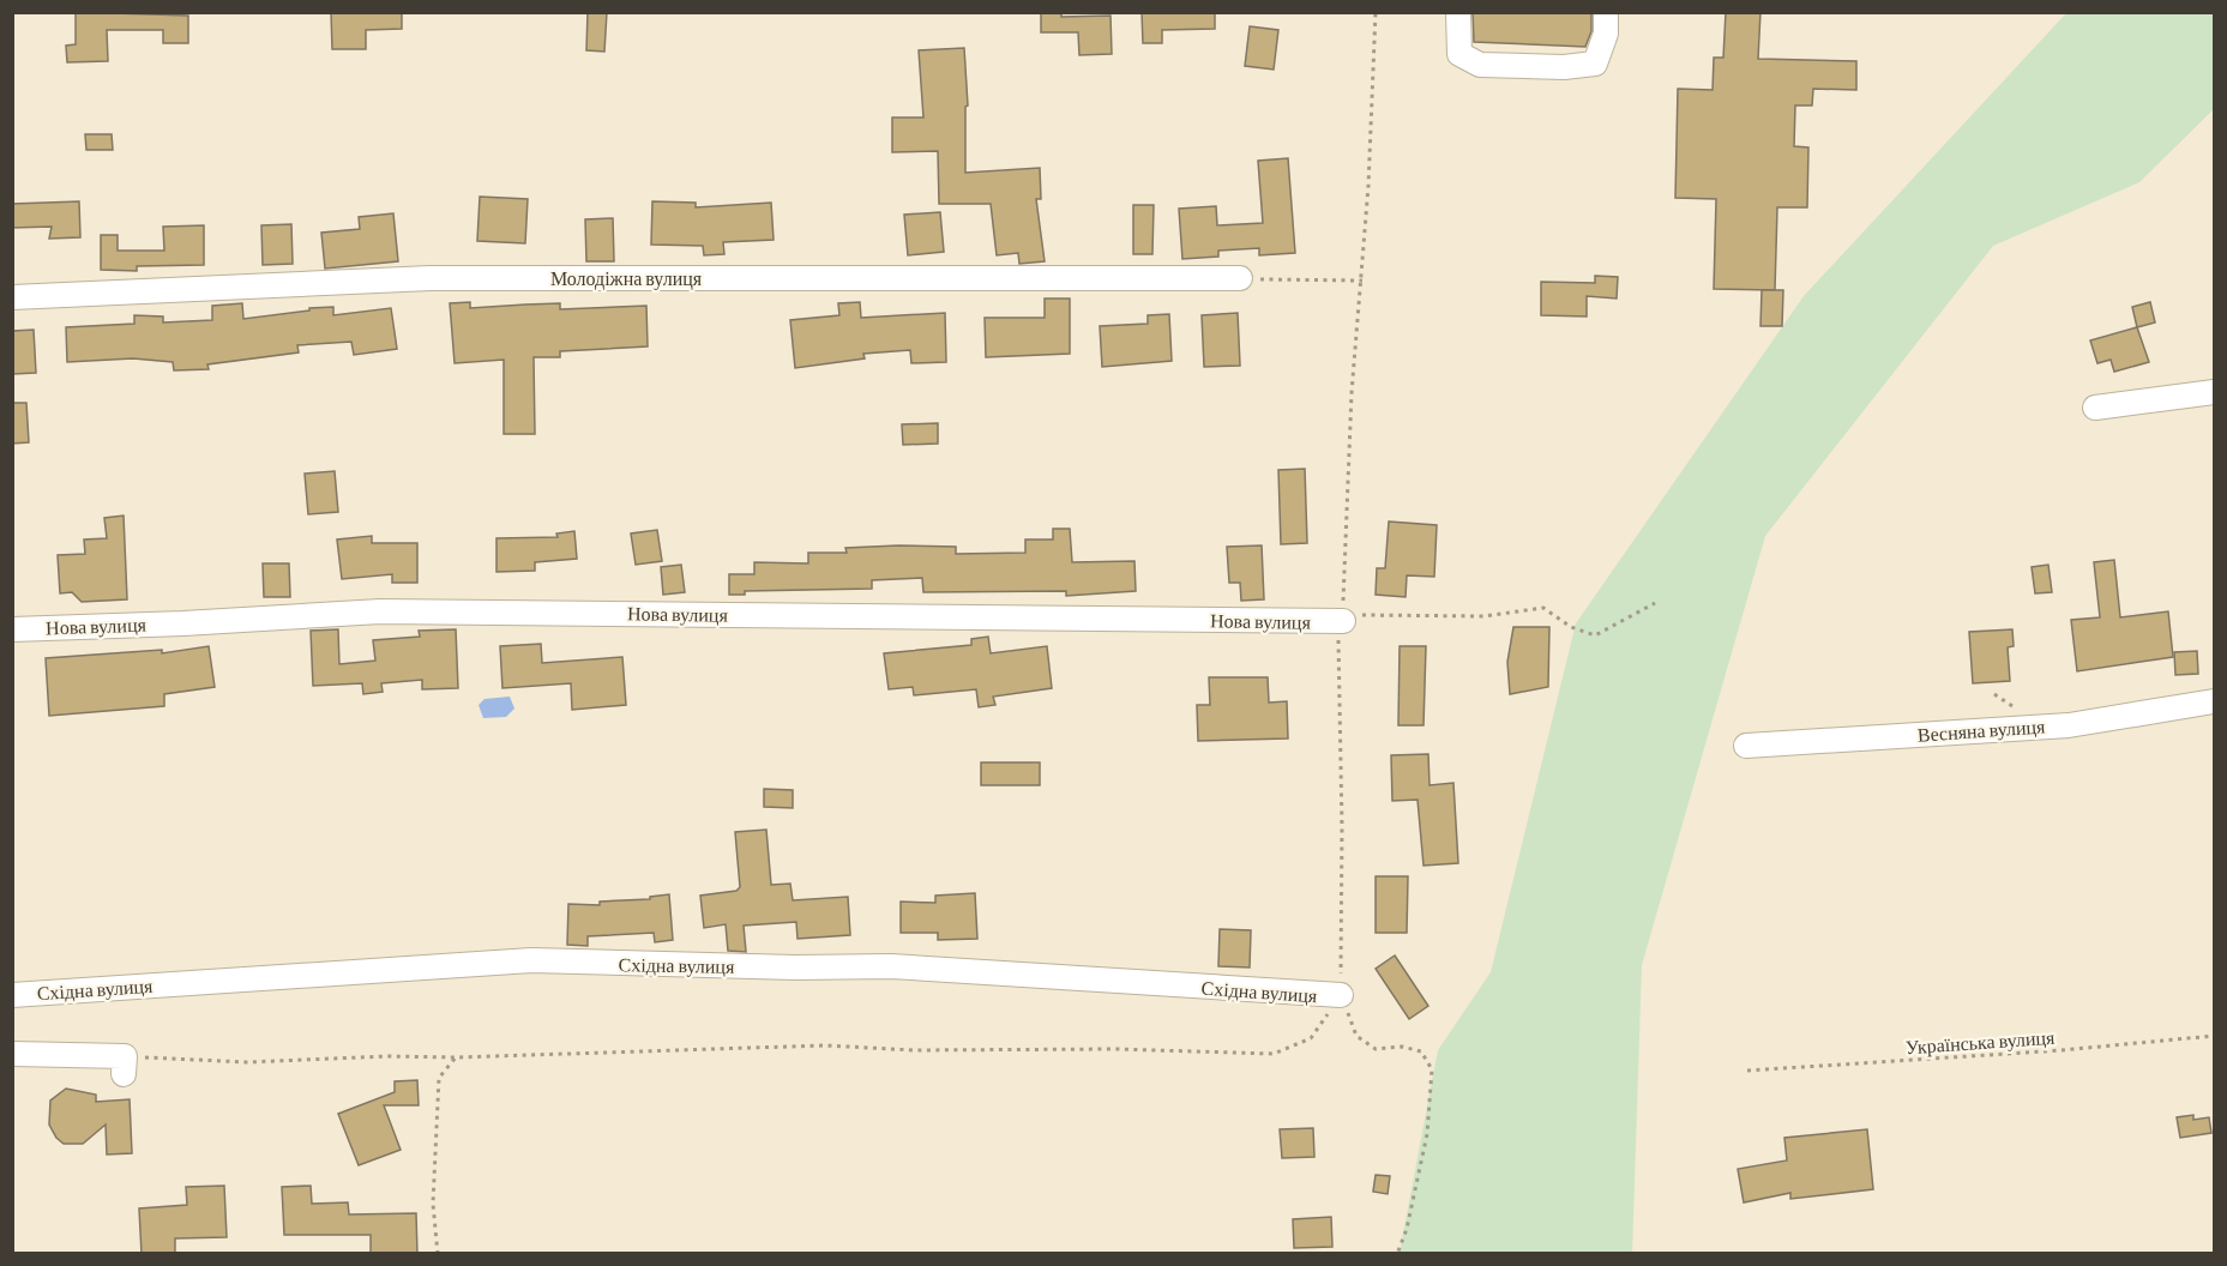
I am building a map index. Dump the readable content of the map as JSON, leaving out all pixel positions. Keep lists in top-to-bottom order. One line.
{"streets":{"street":["Молодіжна вулиця","Нова вулиця","Весняна вулиця","Східна вулиця"],"path":["Українська вулиця"]}}
